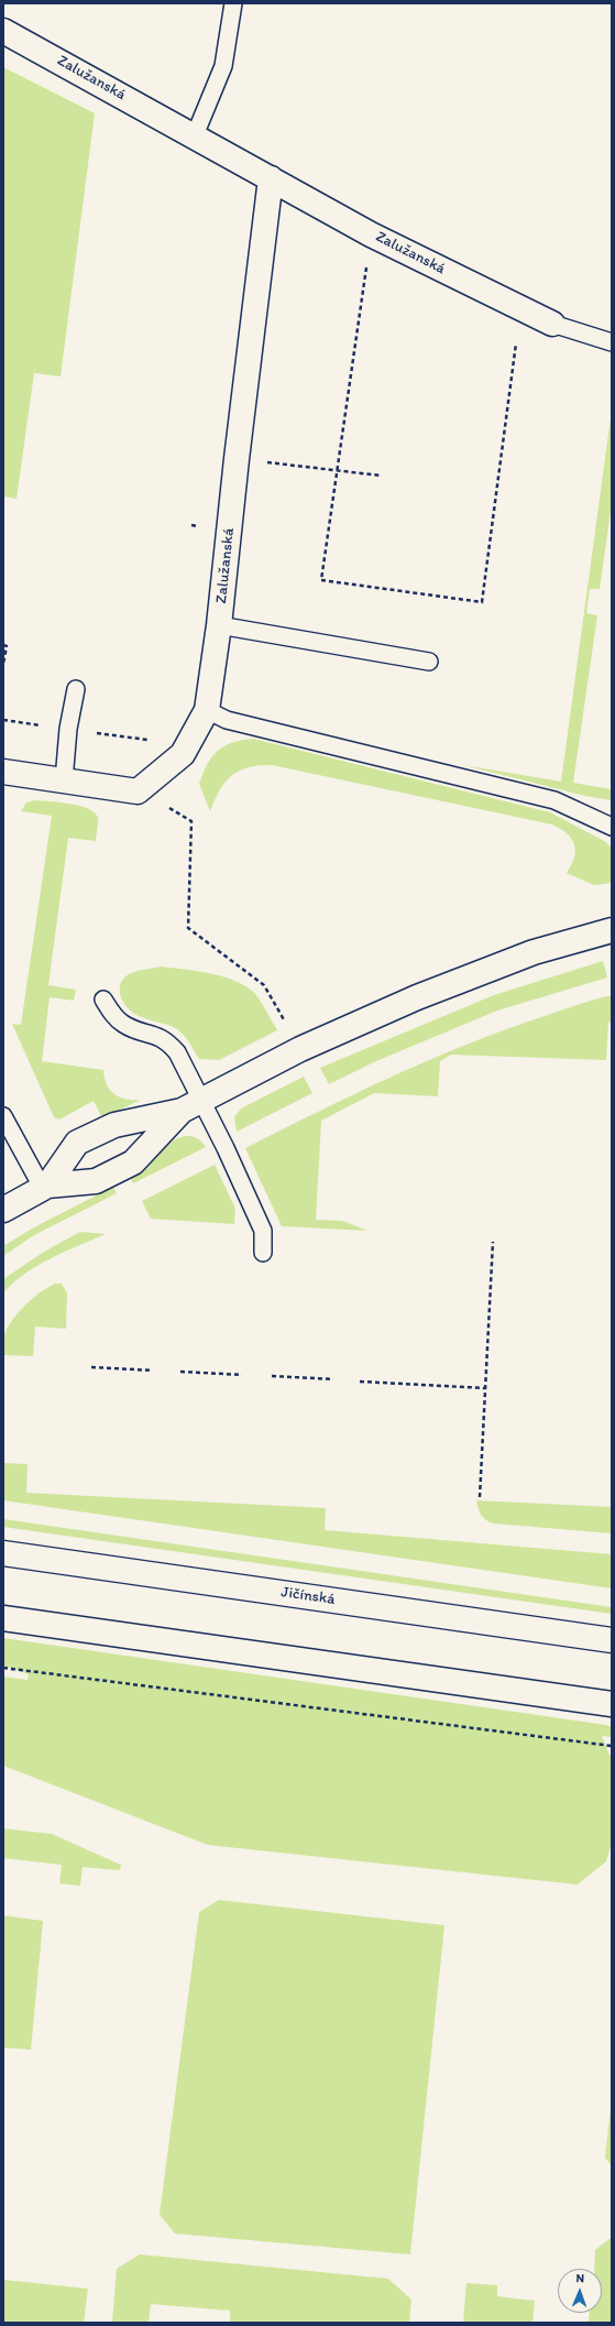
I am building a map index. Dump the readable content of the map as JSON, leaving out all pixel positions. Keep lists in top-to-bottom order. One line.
{"streets":{"street":["Zalužanská","Jičínská"]},"north":"top"}
